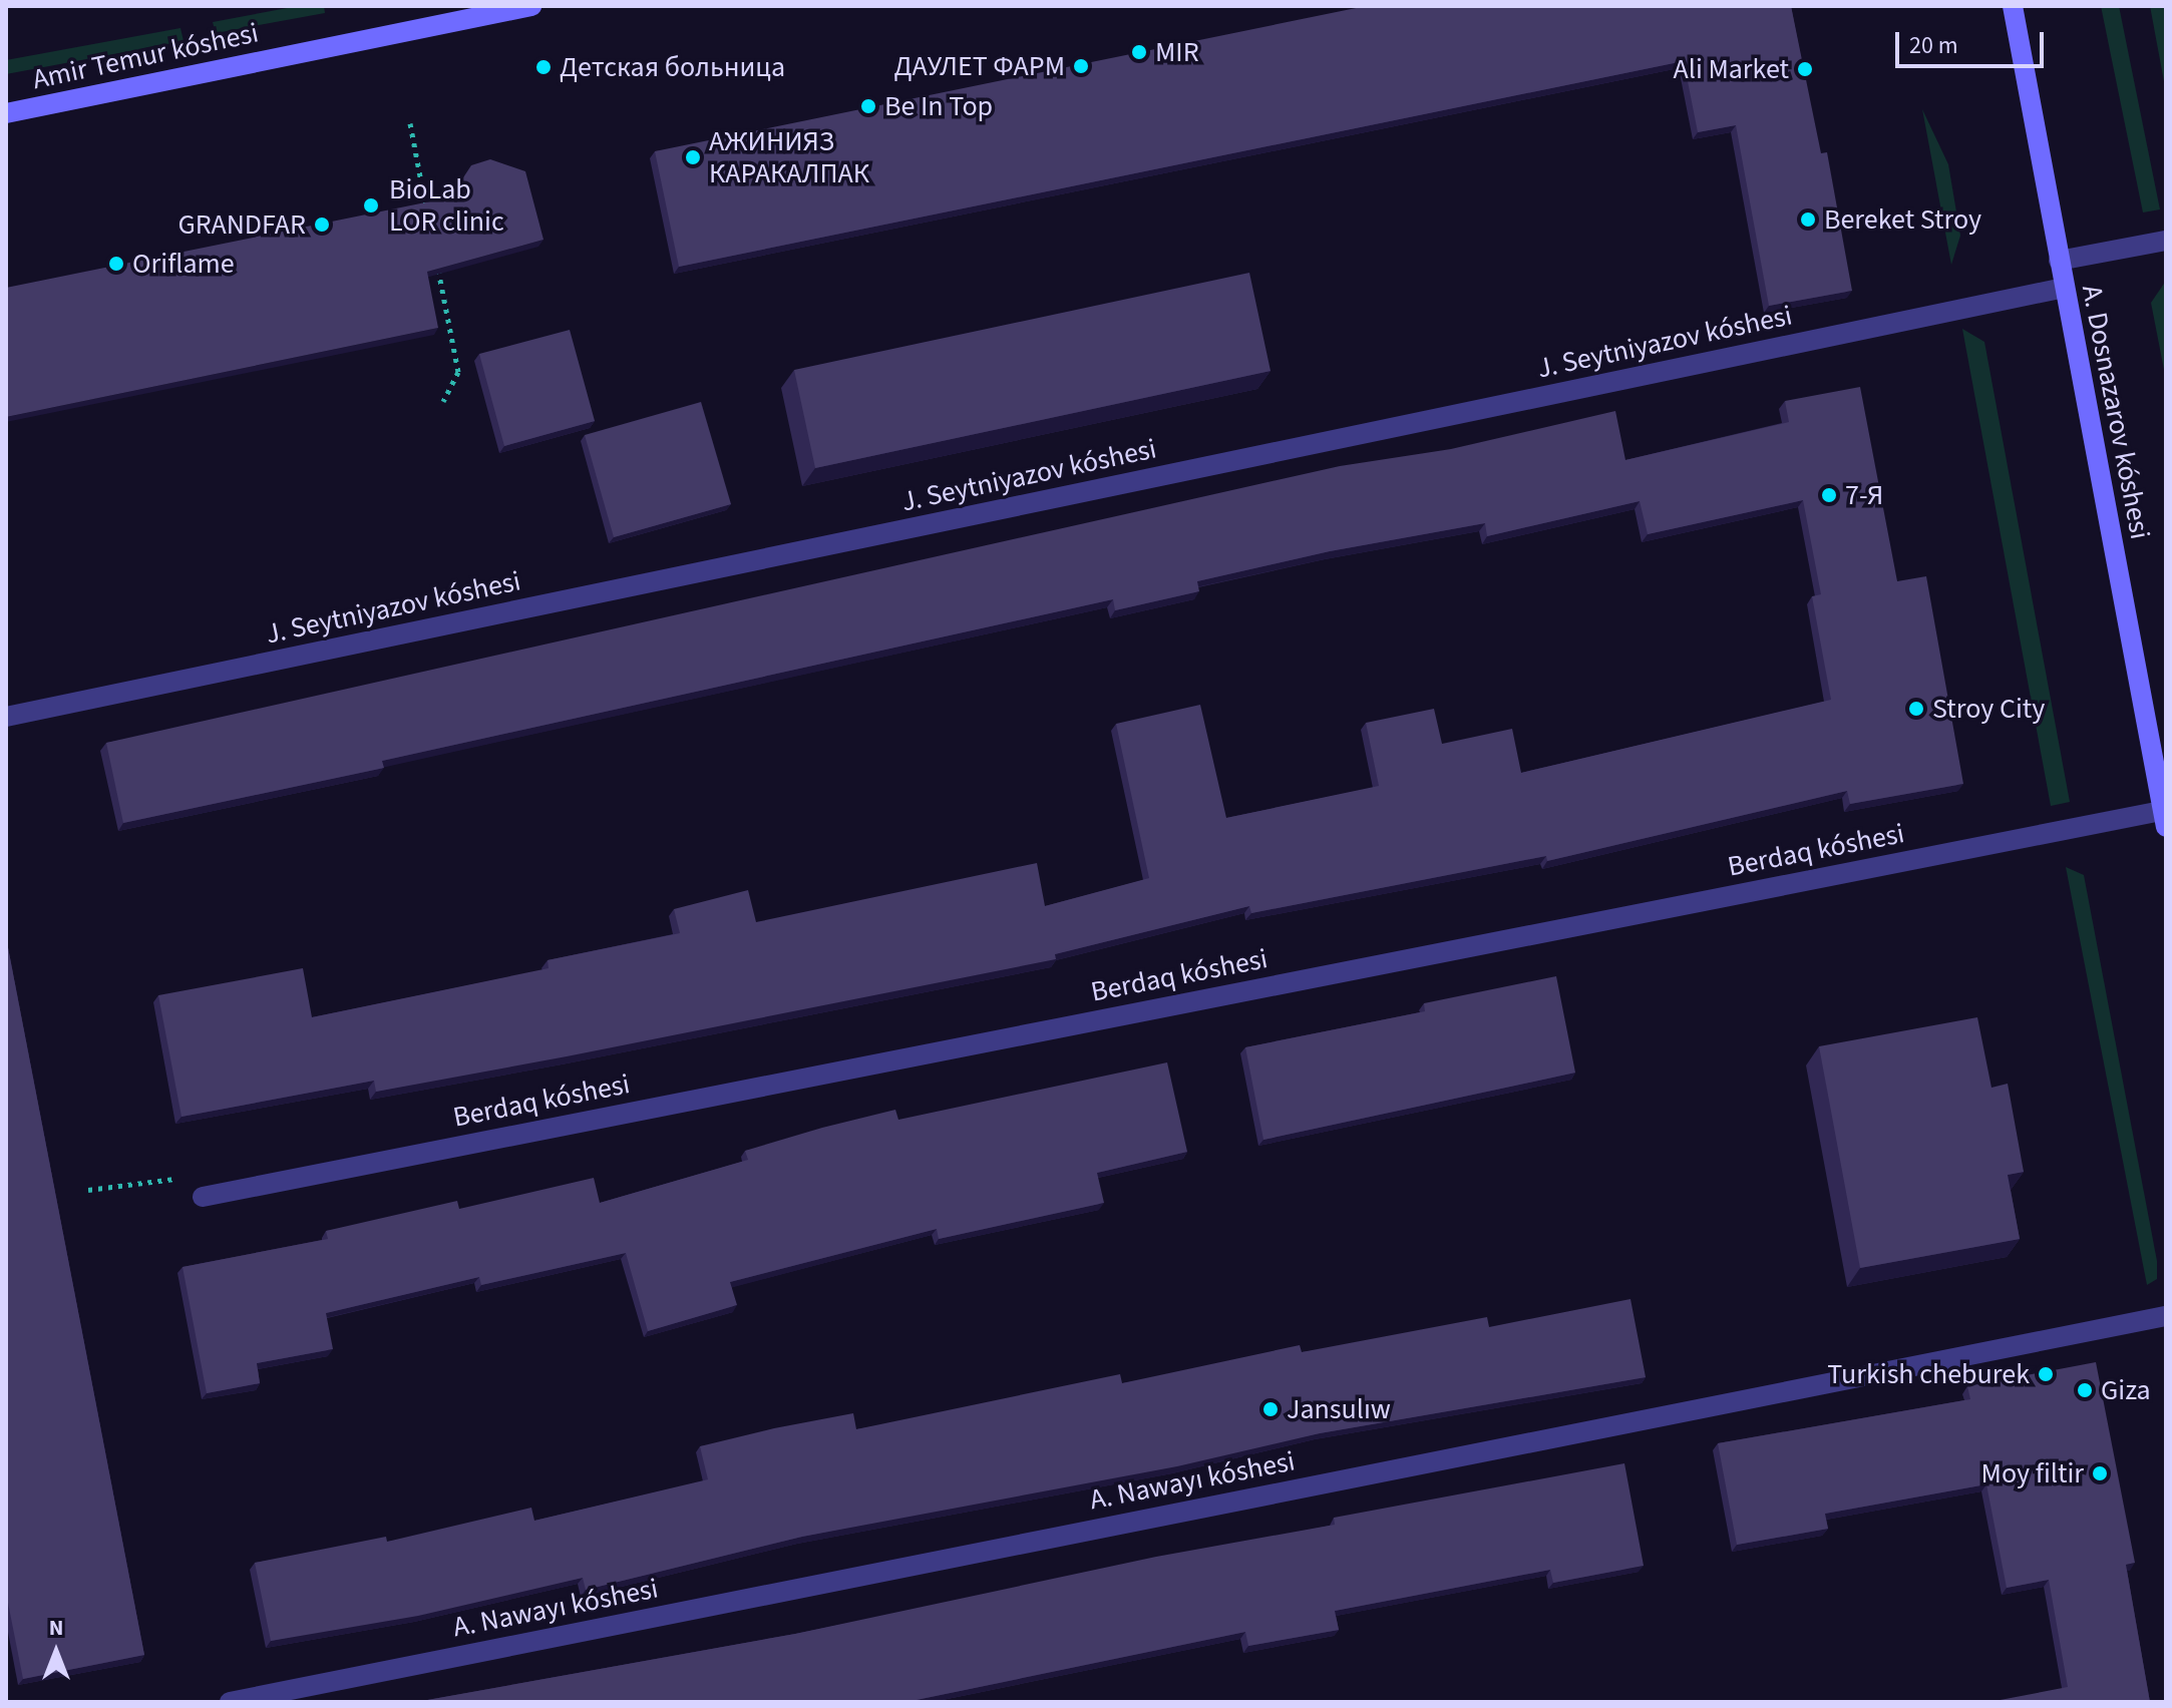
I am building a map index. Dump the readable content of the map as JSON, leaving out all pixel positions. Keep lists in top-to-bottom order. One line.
{"streets":{"main road":["Amir Temur kóshesi","A. Dosnazarov kóshesi"],"street":["J. Seytniyazov kóshesi","Berdaq kóshesi","A. Nawayı kóshesi"]},"crossings":[["J. Seytniyazov kóshesi","A. Dosnazarov kóshesi"],["A. Dosnazarov kóshesi","Berdaq kóshesi"]],"places":["MIR","ДАУЛЕТ ФАРМ","Детская больница","Ali Market","Be In Top","АЖИНИЯЗ КАРАКАЛПАК","BioLab LOR clinic","Bereket Stroy","GRANDFAR","Oriflame","7-Я","Stroy City","Turkish cheburek","Giza","Jansulıw","Moy filtir"],"scale_bar":"20 m","north":"top"}
